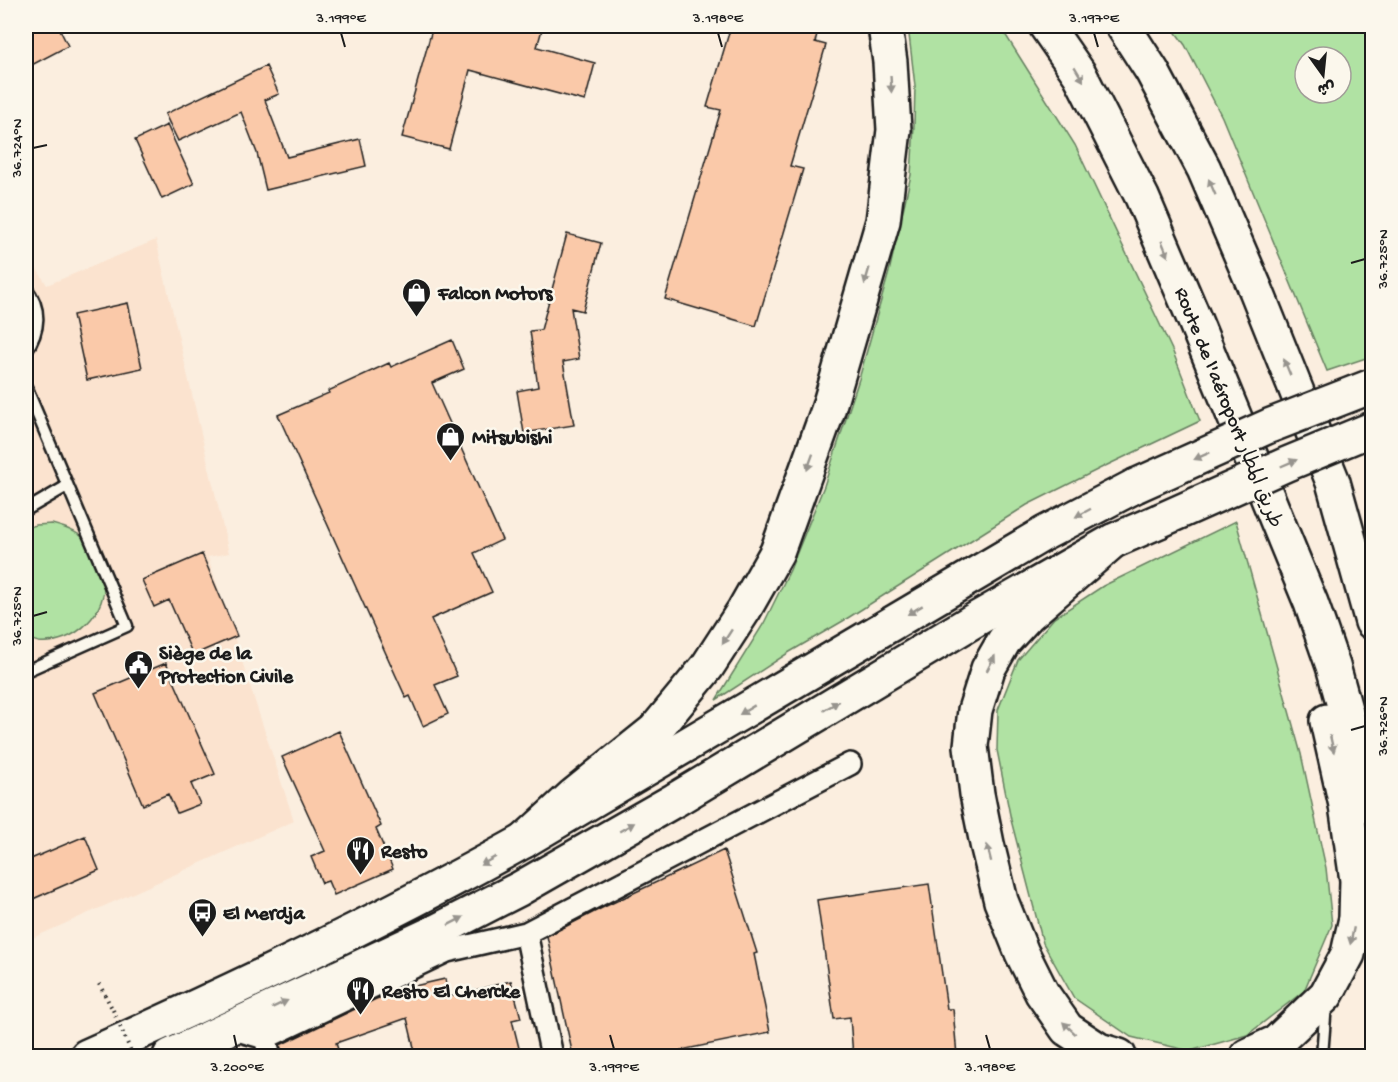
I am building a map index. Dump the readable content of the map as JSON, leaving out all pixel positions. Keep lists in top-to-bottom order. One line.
{"streets":{"highway":["Route de l'aéroport طريق المطار"]},"places":{"shop":["Falcon Motors","Mitsubishi"],"public building":["Siège de la Protection Civile"],"restaurant":["Resto","Resto El Chercke"],"bus stop":["El Merdja"]},"north":"bottom","coordinates":["3.199°E","3.198°E","3.197°E","36.724°N","36.725°N","36.726°N","3.200°E"]}
